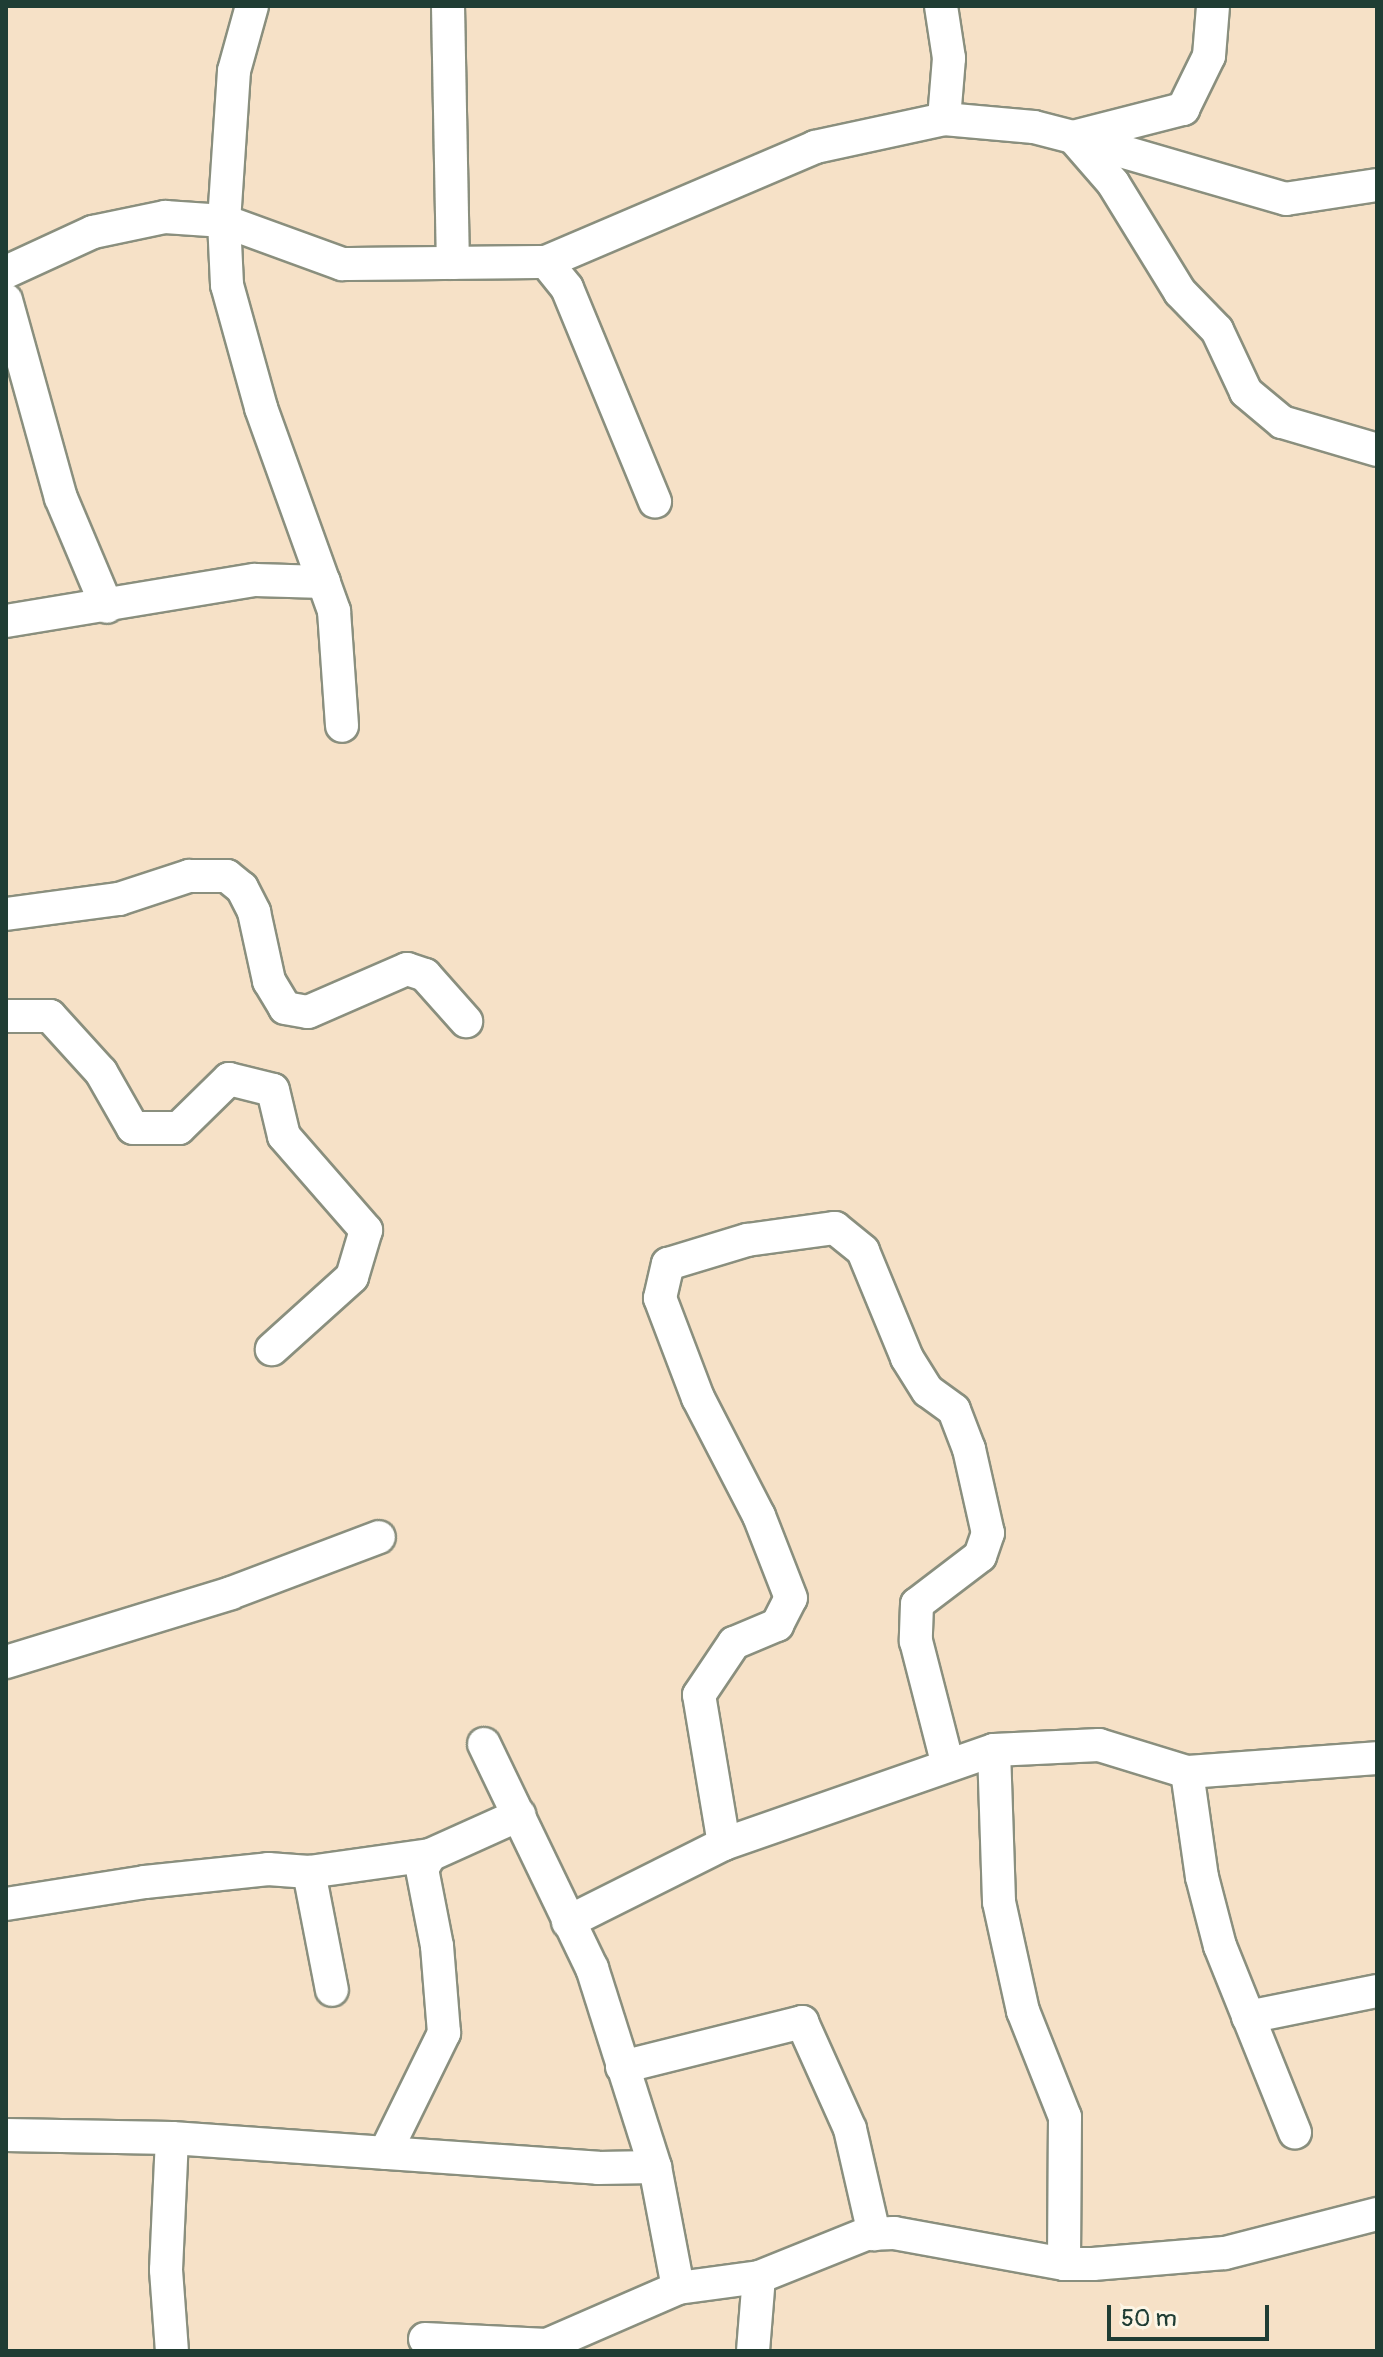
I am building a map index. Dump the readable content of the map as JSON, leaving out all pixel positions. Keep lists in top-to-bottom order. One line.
{"scale_bar":"50 m"}
